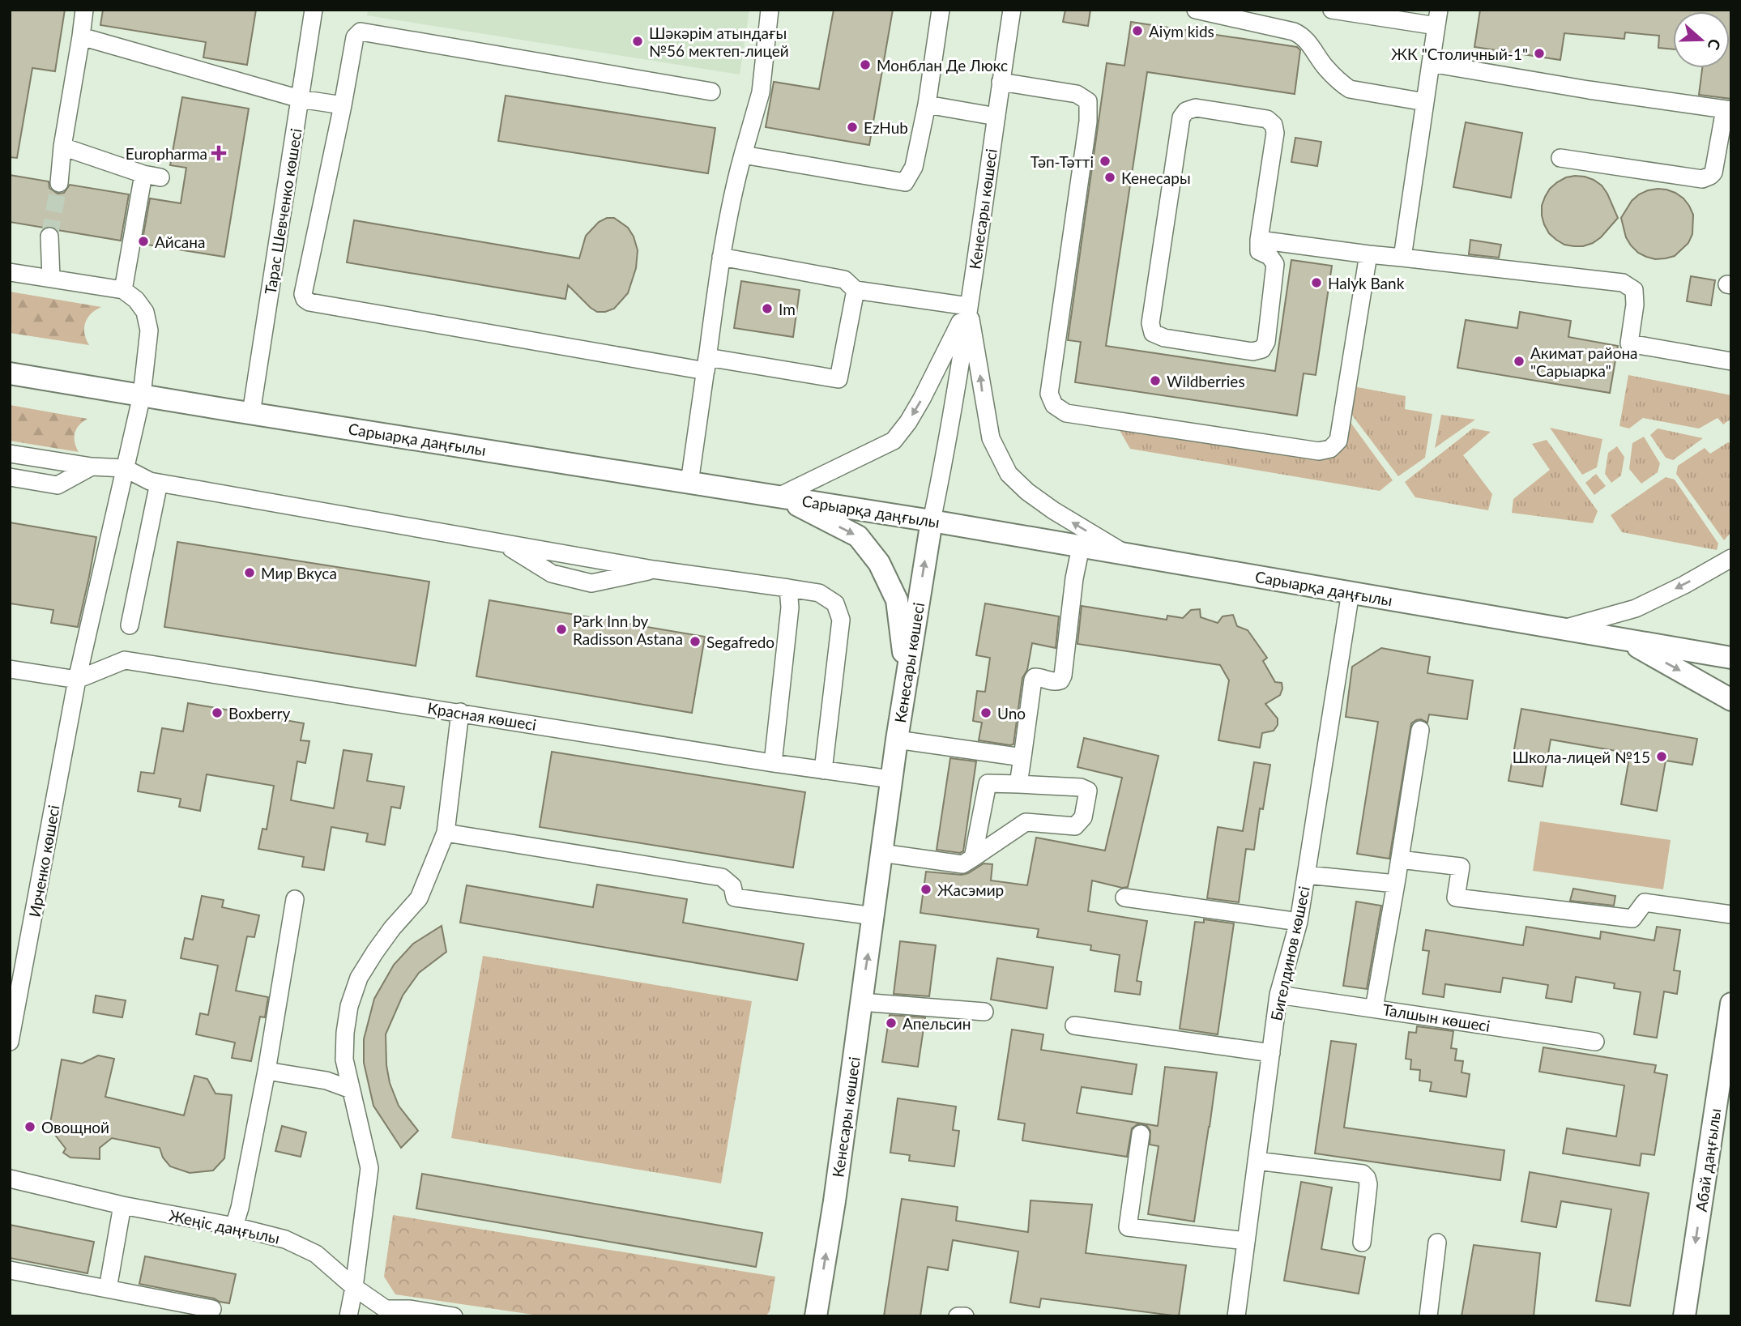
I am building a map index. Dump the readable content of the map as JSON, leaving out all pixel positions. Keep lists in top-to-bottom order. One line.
{"streets":{"main road":["Кенесары көшесі","Сарыарқа даңғылы","Абай даңғылы"],"street":["Тарас Шевченко көшесі","Красная көшесі","Ирченко көшесі","Бигелдинов көшесі","Талшын көшесі","Жеңіс даңғылы"]},"crossings":[["Кенесары көшесі","Сарыарқа даңғылы"],["Кенесары көшесі","Красная көшесі"],["Тарас Шевченко көшесі","Сарыарқа даңғылы"],["Сарыарқа даңғылы","Ирченко көшесі"],["Сарыарқа даңғылы","Бигелдинов көшесі"],["Красная көшесі","Ирченко көшесі"],["Бигелдинов көшесі","Талшын көшесі"]],"one_way":["Кенесары көшесі","Абай даңғылы"],"places":{"other":["Aiym kids","Шәкәрім атындағы №56 мектеп-лицей","ЖК \"Столичный-1\"","Монблан Де Люкс","EzHub","Тәп-Тәтті","Кенесары","Айсана","Halyk Bank","Im","Акимат района \"Сарыарка\"","Wildberries","Мир Вкуса","Park Inn by Radisson Astana","Segafredo","Boxberry","Uno","Школа-лицей №15","Жасэмир","Апельсин","Овощной"],"health":["Europharma"]},"north":"right"}
